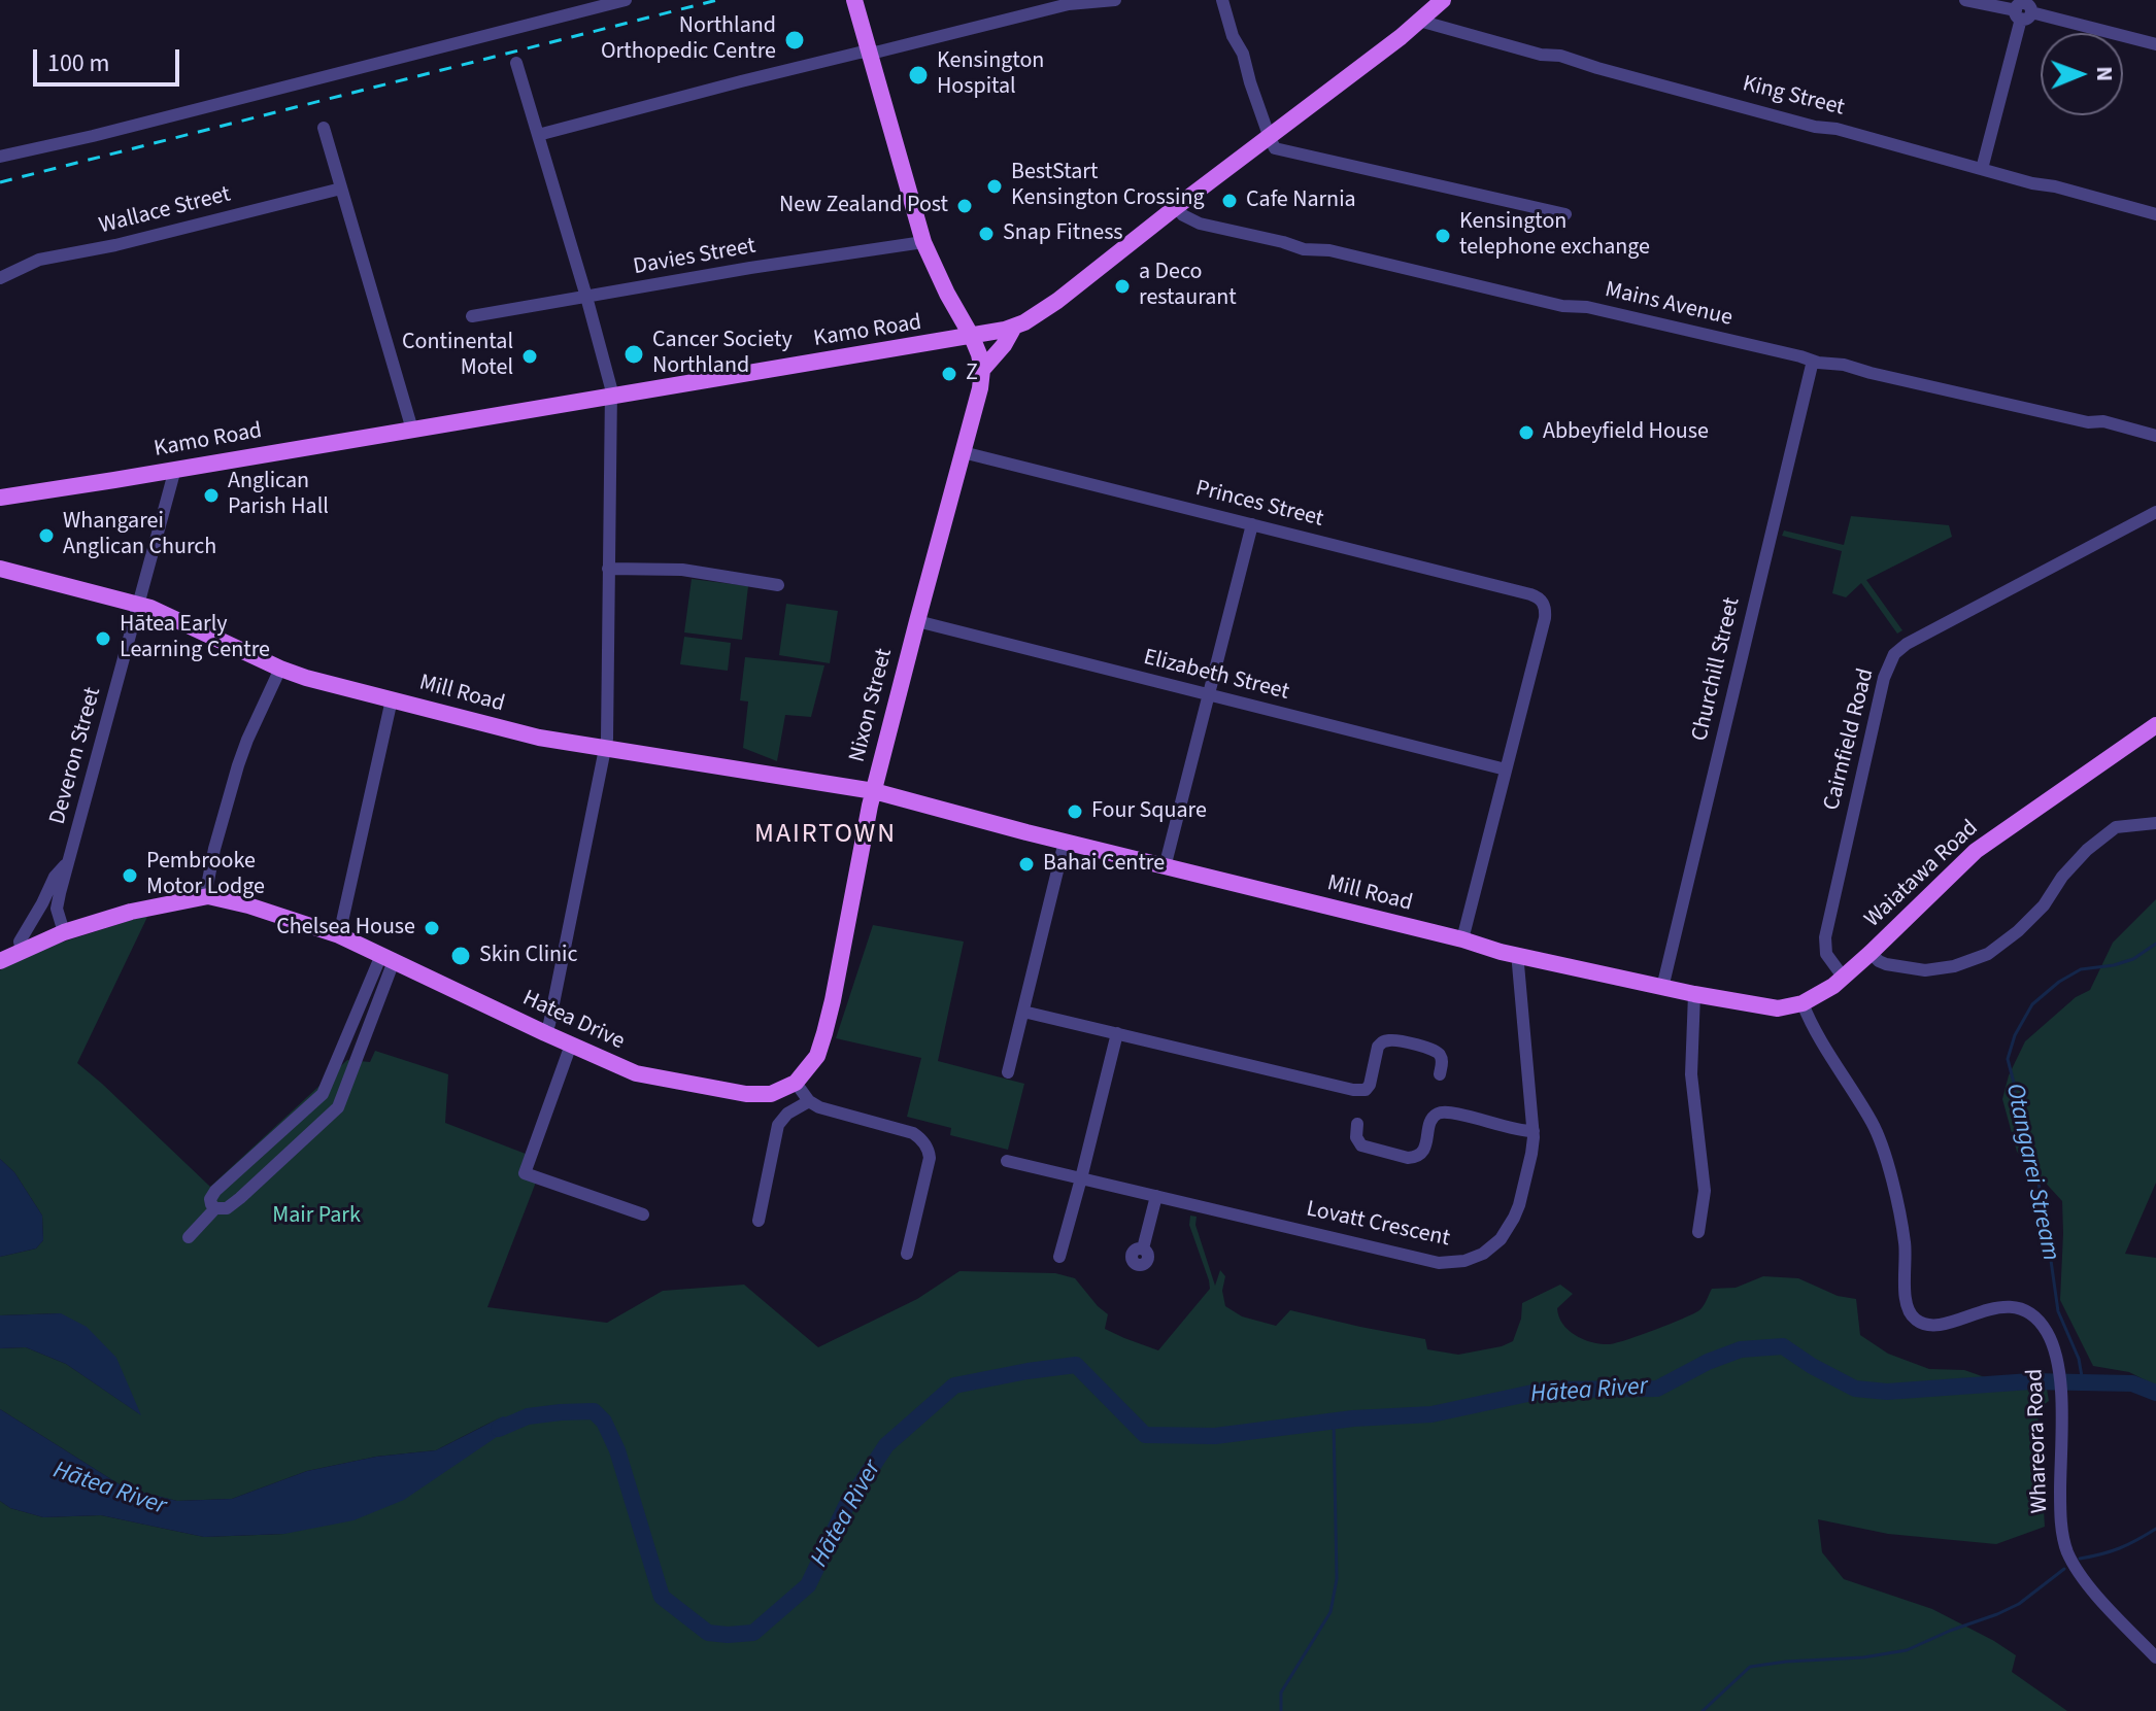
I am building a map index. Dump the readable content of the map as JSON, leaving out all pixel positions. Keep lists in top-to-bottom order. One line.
{"streets":{"main road":["Kamo Road","Mill Road","Nixon Street","Waiatawa Road","Hatea Drive"],"street":["King Street","Wallace Street","Davies Street","Mains Avenue","Princes Street","Churchill Street","Elizabeth Street","Cairnfield Road","Deveron Street","Lovatt Crescent","Whareora Road"]},"crossings":[["King Street","Kamo Road"],["Davies Street","Nixon Street"],["Mains Avenue","Kamo Road"],["Mains Avenue","Churchill Street"],["Kamo Road","Nixon Street"],["Kamo Road","Deveron Street"],["Princes Street","Elizabeth Street"],["Princes Street","Nixon Street"],["Churchill Street","Mill Road"],["Elizabeth Street","Nixon Street"],["Mill Road","Nixon Street"],["Mill Road","Deveron Street"],["Mill Road","Waiatawa Road"],["Mill Road","Lovatt Crescent"],["Mill Road","Whareora Road"],["Nixon Street","Hatea Drive"],["Cairnfield Road","Waiatawa Road"],["Deveron Street","Hatea Drive"],["Waiatawa Road","Whareora Road"]],"districts":["MAIRTOWN"],"water":["Otangarei Stream","Hātea River"],"parks":["Mair Park"],"places":["Northland Orthopedic Centre","Kensington Hospital","BestStart Kensington Crossing","Cafe Narnia","New Zealand Post","Snap Fitness","Kensington telephone exchange","a Deco restaurant","Cancer Society Northland","Continental Motel","Z","Abbeyfield House","Anglican Parish Hall","Whangarei Anglican Church","Hātea Early Learning Centre","Four Square","Bahai Centre","Pembrooke Motor Lodge","Chelsea House","Skin Clinic"],"scale_bar":"100 m","north":"right"}
